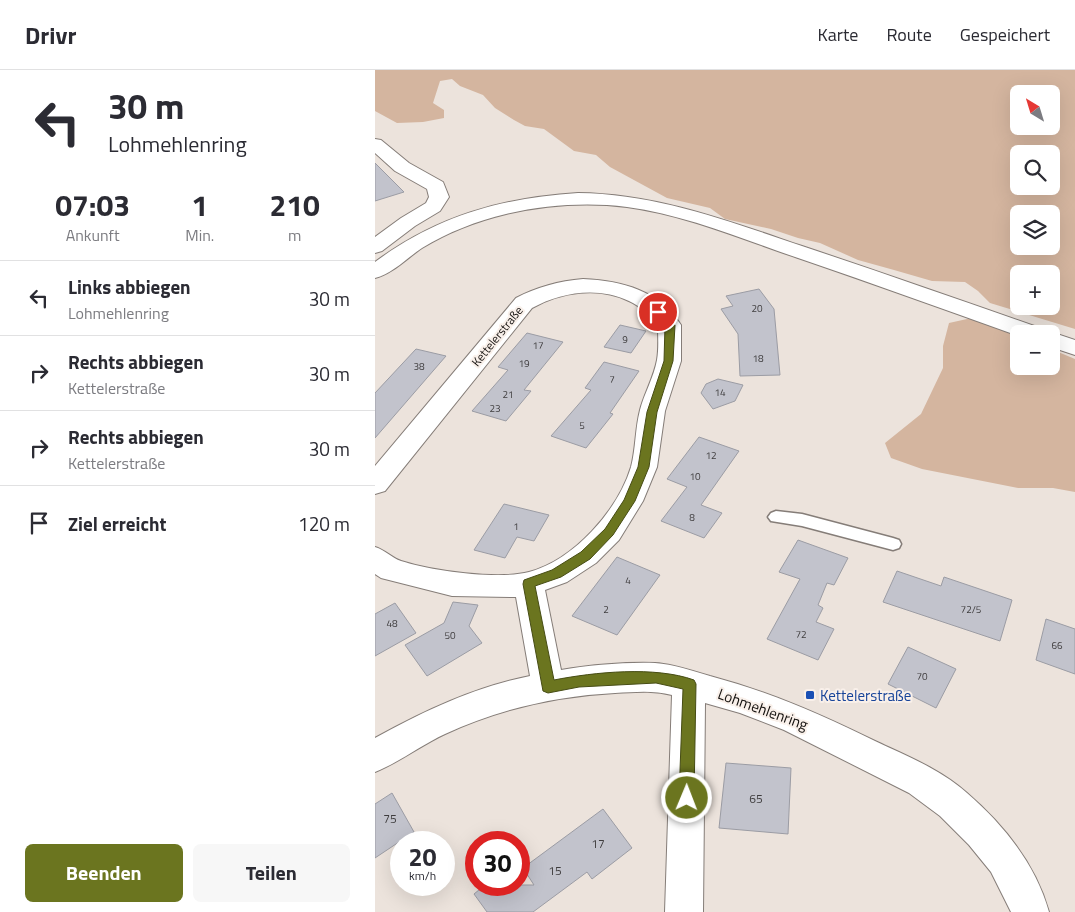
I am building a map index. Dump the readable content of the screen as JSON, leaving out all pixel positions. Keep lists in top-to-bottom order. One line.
{"streets":{"street":["Kettelerstraße","Lohmehlenring"]},"places":{"transit":["Kettelerstraße"]},"house_numbers":["20","9","17","18","19","38","7","14","21","23","5","12","10","8","1","4","2","72/5","48","72","50","66","70","65","75","17","15"],"north":"top left","page":{"header":"Drivr","nav":["Karte","Route","Gespeichert"],"turn":["30 m","Lohmehlenring"],"map_buttons":["+","−"],"eta":["07:03","Ankunft","1","Min.","210","m"],"list":[{"name":"Links abbiegen","note":"Lohmehlenring","value":"30 m"},{"name":"Rechts abbiegen","note":"Kettelerstraße","value":"30 m"},{"name":"Rechts abbiegen","note":"Kettelerstraße","value":"30 m"},{"name":"Ziel erreicht","value":"120 m"}],"speed":"20 km/h","limit":"30","buttons":["Beenden","Teilen"]}}
